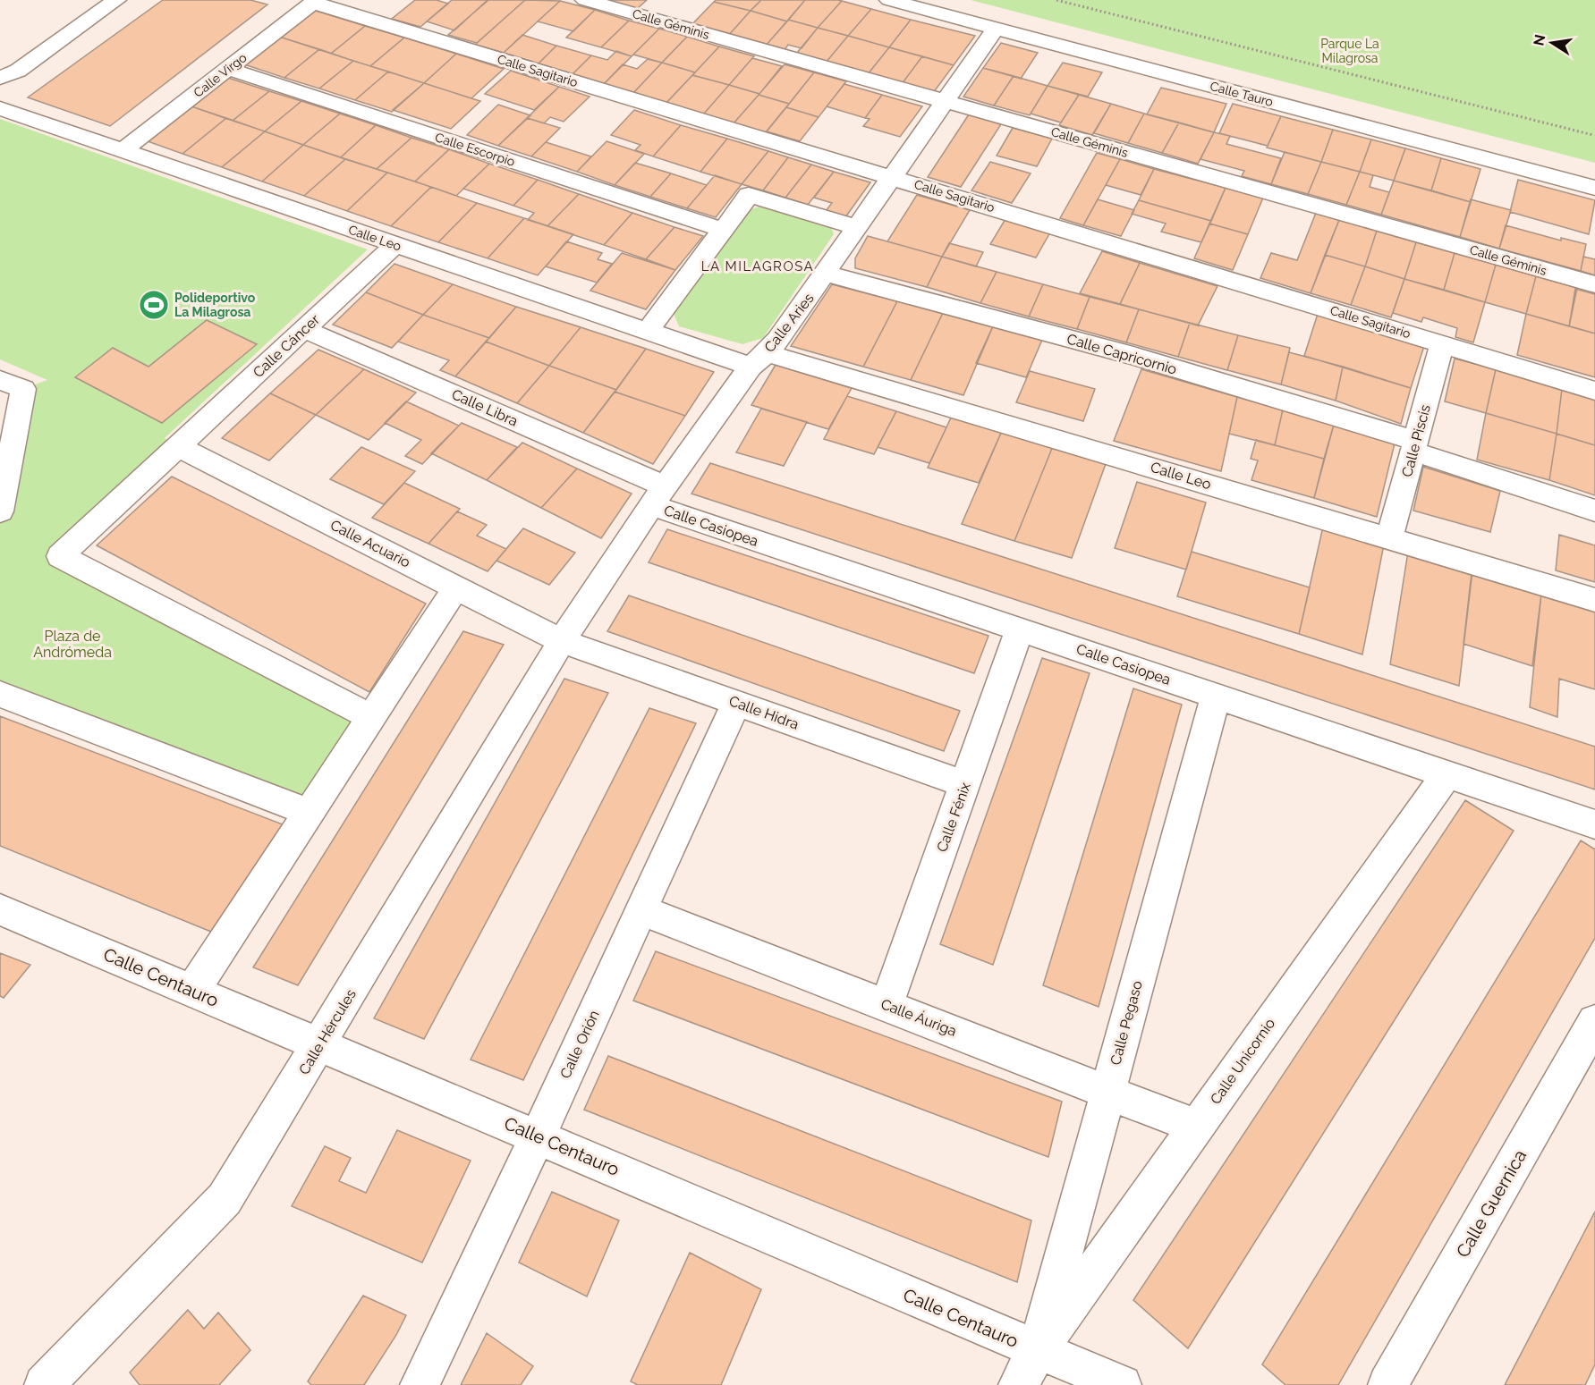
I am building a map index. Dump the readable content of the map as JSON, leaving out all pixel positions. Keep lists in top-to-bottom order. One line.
{"streets":{"street":["Calle Géminis","Calle Sagitario","Calle Virgo","Calle Tauro","Calle Escorpio","Calle Leo","Calle Aries","Calle Cáncer","Calle Capricornio","Calle Libra","Calle Piscis","Calle Casiopea","Calle Acuario","Calle Hidra","Calle Fénix","Calle Centauro","Calle Áuriga","Calle Pegaso","Calle Hércules","Calle Orión","Calle Unicornio","Calle Guernica"]},"crossings":[["Calle Géminis","Calle Aries"],["Calle Sagitario","Calle Virgo"],["Calle Sagitario","Calle Aries"],["Calle Sagitario","Calle Piscis"],["Calle Virgo","Calle Escorpio"],["Calle Virgo","Calle Leo"],["Calle Tauro","Calle Aries"],["Calle Leo","Calle Aries"],["Calle Leo","Calle Cáncer"],["Calle Leo","Calle Piscis"],["Calle Aries","Calle Capricornio"],["Calle Aries","Calle Libra"],["Calle Aries","Calle Casiopea"],["Calle Aries","Calle Acuario"],["Calle Aries","Calle Hidra"],["Calle Aries","Calle Hércules"],["Calle Cáncer","Calle Libra"],["Calle Cáncer","Calle Acuario"],["Calle Capricornio","Calle Piscis"],["Calle Libra","Calle Casiopea"],["Calle Casiopea","Calle Fénix"],["Calle Casiopea","Calle Pegaso"],["Calle Casiopea","Calle Unicornio"],["Calle Acuario","Calle Hidra"],["Calle Acuario","Calle Hércules"],["Calle Hidra","Calle Fénix"],["Calle Hidra","Calle Hércules"],["Calle Hidra","Calle Orión"],["Calle Fénix","Calle Áuriga"],["Calle Centauro","Calle Pegaso"],["Calle Centauro","Calle Hércules"],["Calle Centauro","Calle Orión"],["Calle Centauro","Calle Unicornio"],["Calle Áuriga","Calle Pegaso"],["Calle Áuriga","Calle Orión"],["Calle Áuriga","Calle Unicornio"],["Calle Pegaso","Calle Unicornio"]],"districts":["LA MILAGROSA"],"parks":["Parque La Milagrosa","Plaza de Andrómeda"],"places":{"sports":["Polideportivo La Milagrosa"]},"north":"left"}
